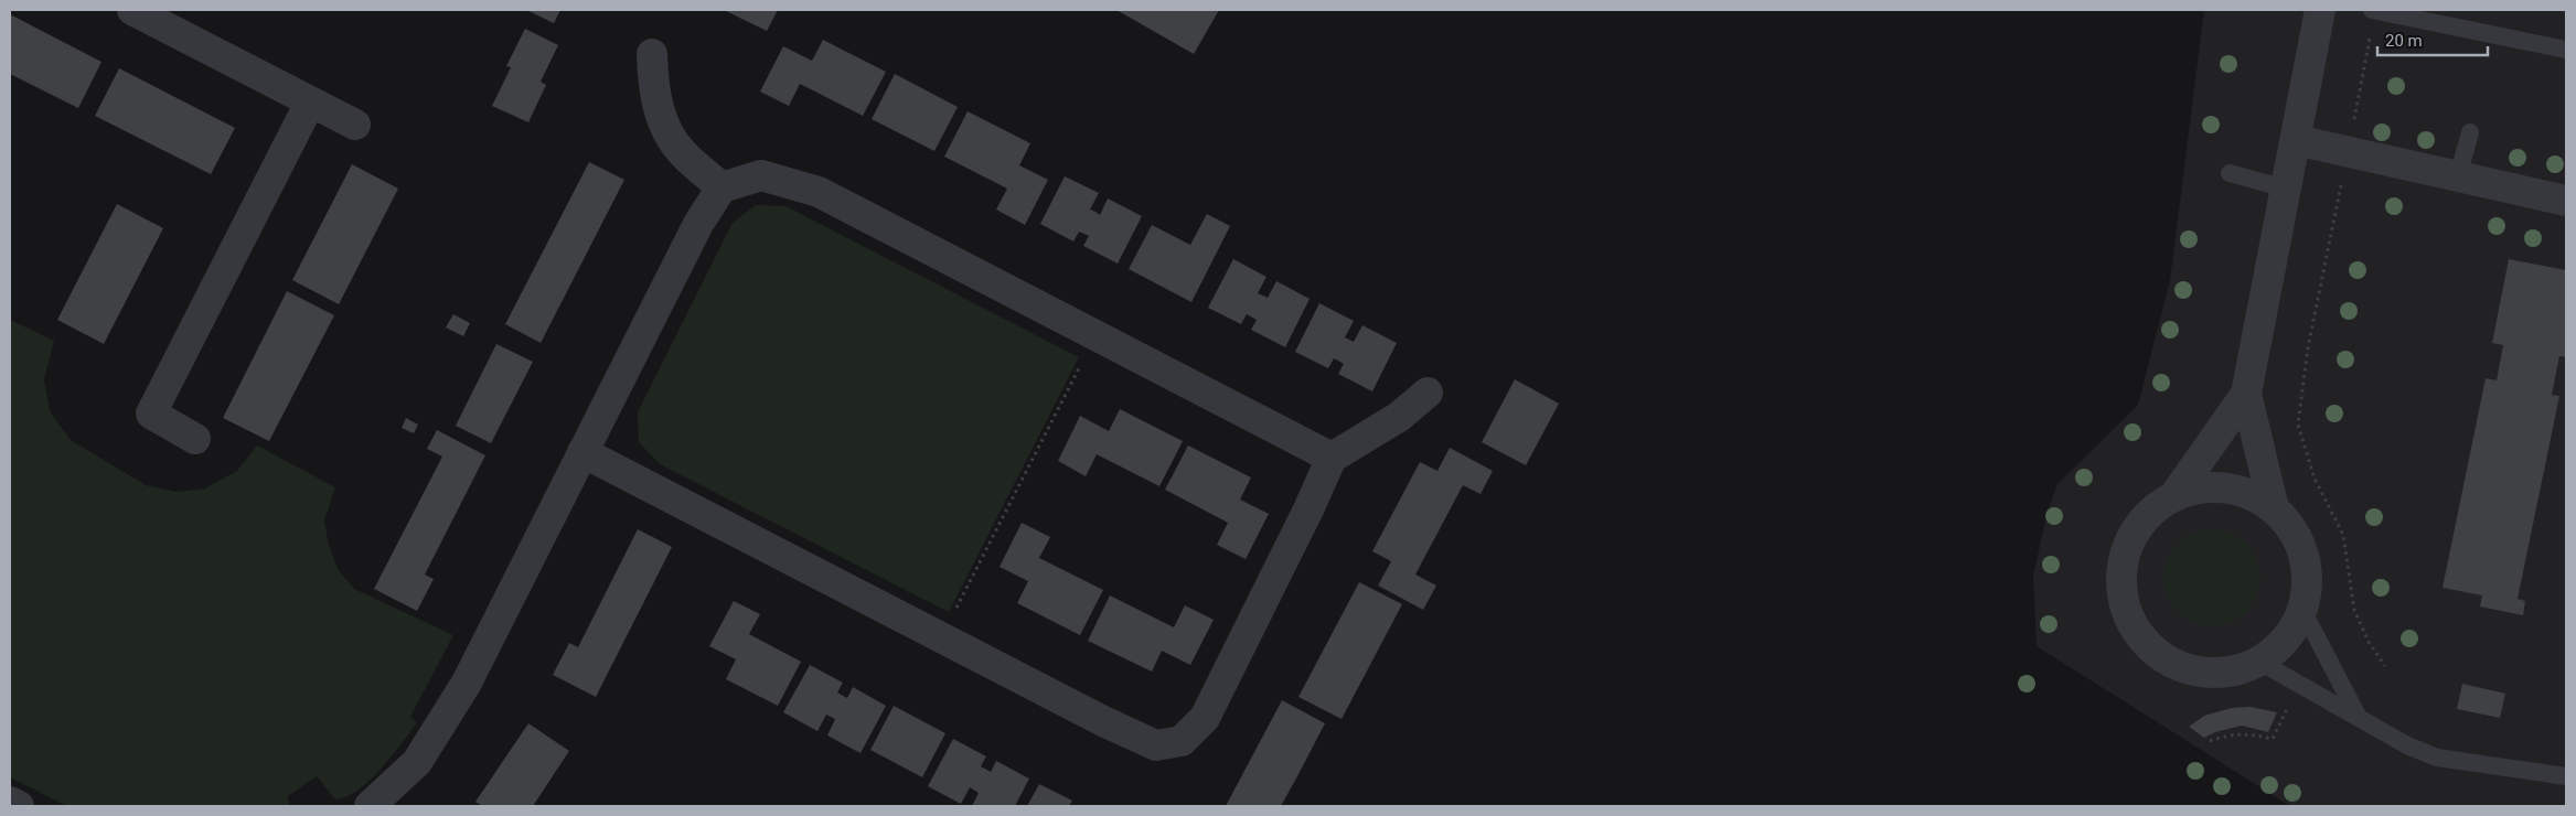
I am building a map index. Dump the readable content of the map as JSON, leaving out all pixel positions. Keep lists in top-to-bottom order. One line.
{"scale_bar":"20 m"}
